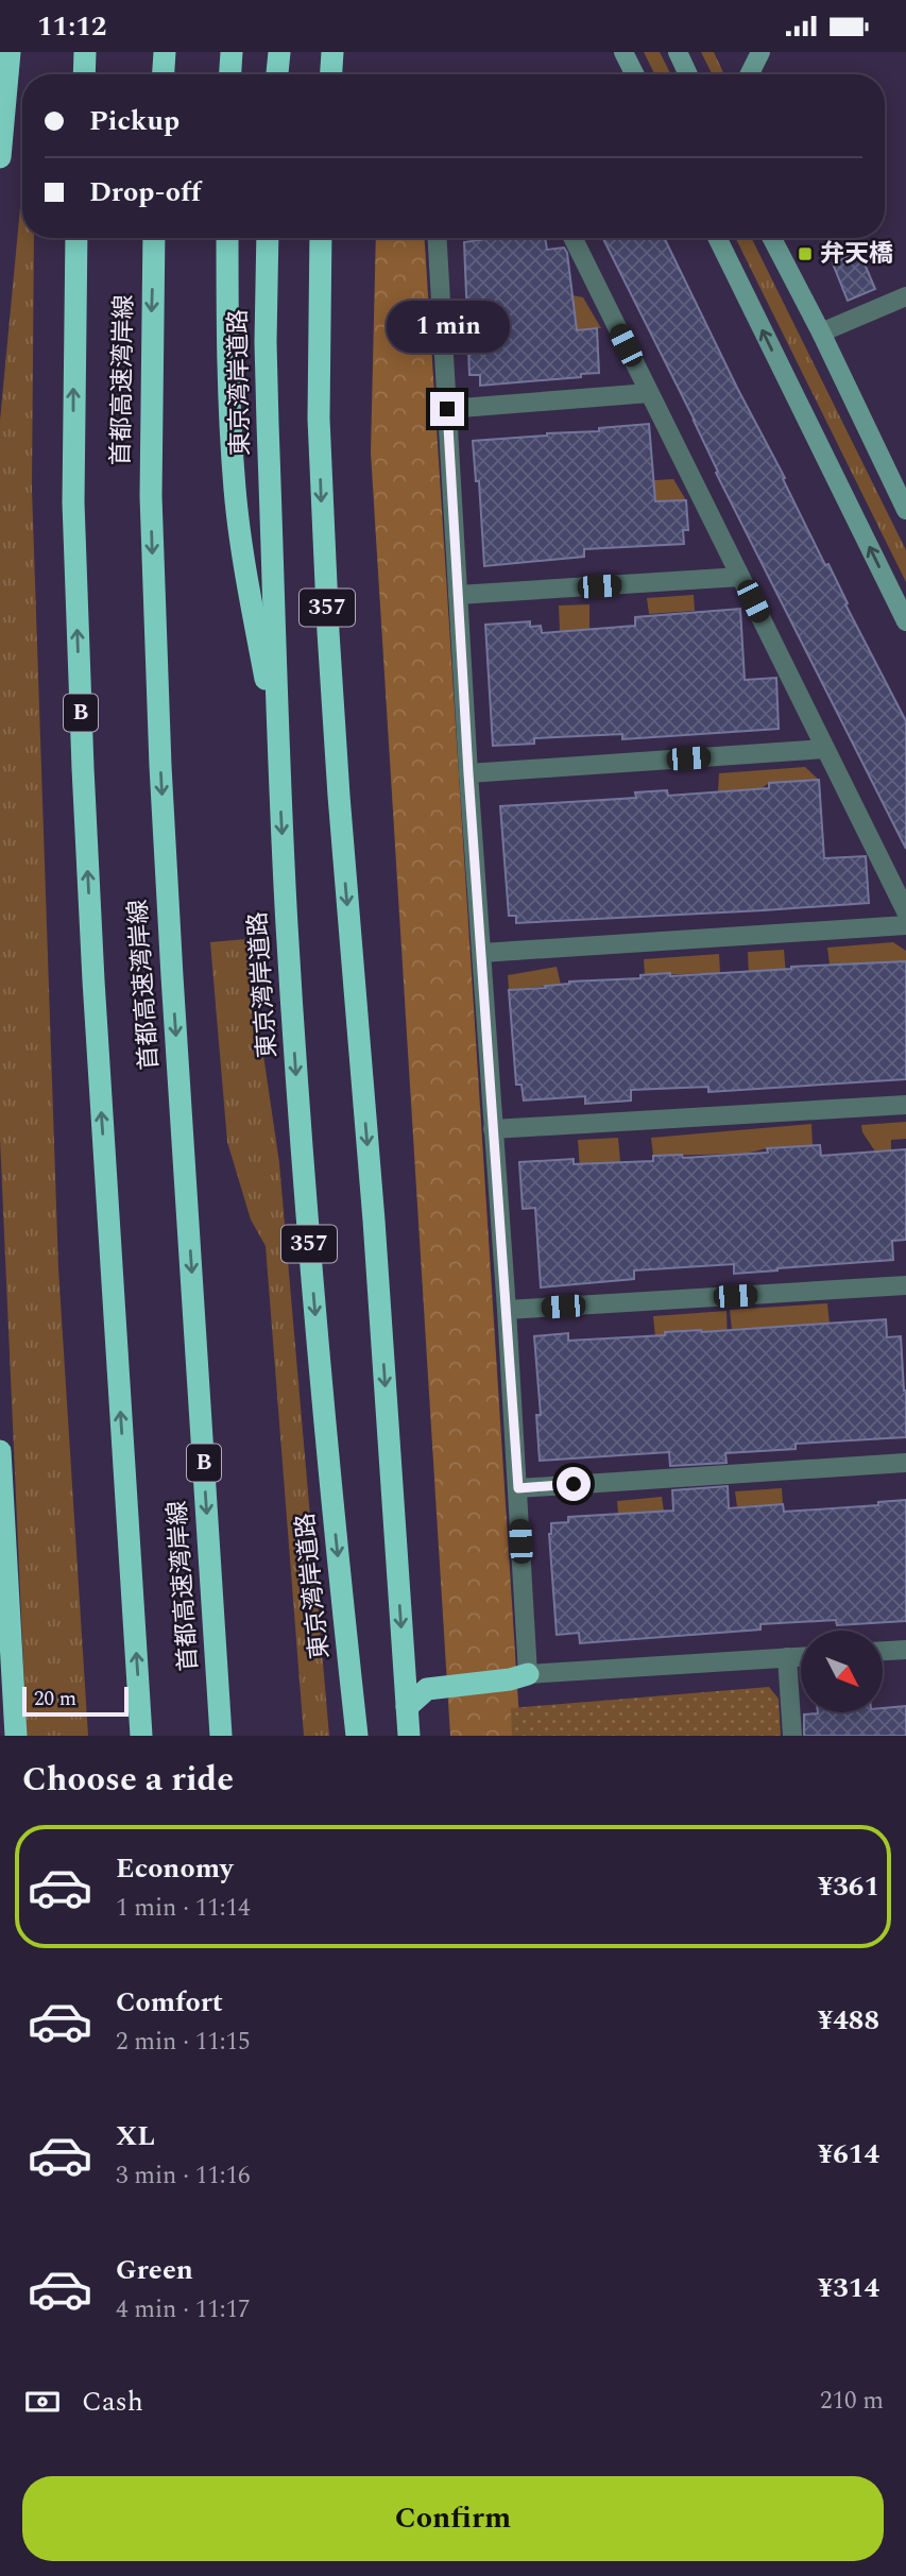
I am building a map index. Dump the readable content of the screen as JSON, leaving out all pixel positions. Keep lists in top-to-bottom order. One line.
{"streets":{"highway":["首都高速湾岸線","東京湾岸道路","357","B"]},"places":{"transit":["弁天橋"]},"scale_bar":"20 m","north":"bottom right","page":{"status":"11:12","banner":["Pickup","Drop-off"],"bubble":"1 min","scale":"20 m","heading":"Choose a ride","list":[{"name":"Economy","note":"1 min · 11:14","value":"¥361"},{"name":"Comfort","note":"2 min · 11:15","value":"¥488"},{"name":"XL","note":"3 min · 11:16","value":"¥614"},{"name":"Green","note":"4 min · 11:17","value":"¥314"}],"pay":["Cash","210 m"],"buttons":"Confirm"}}
